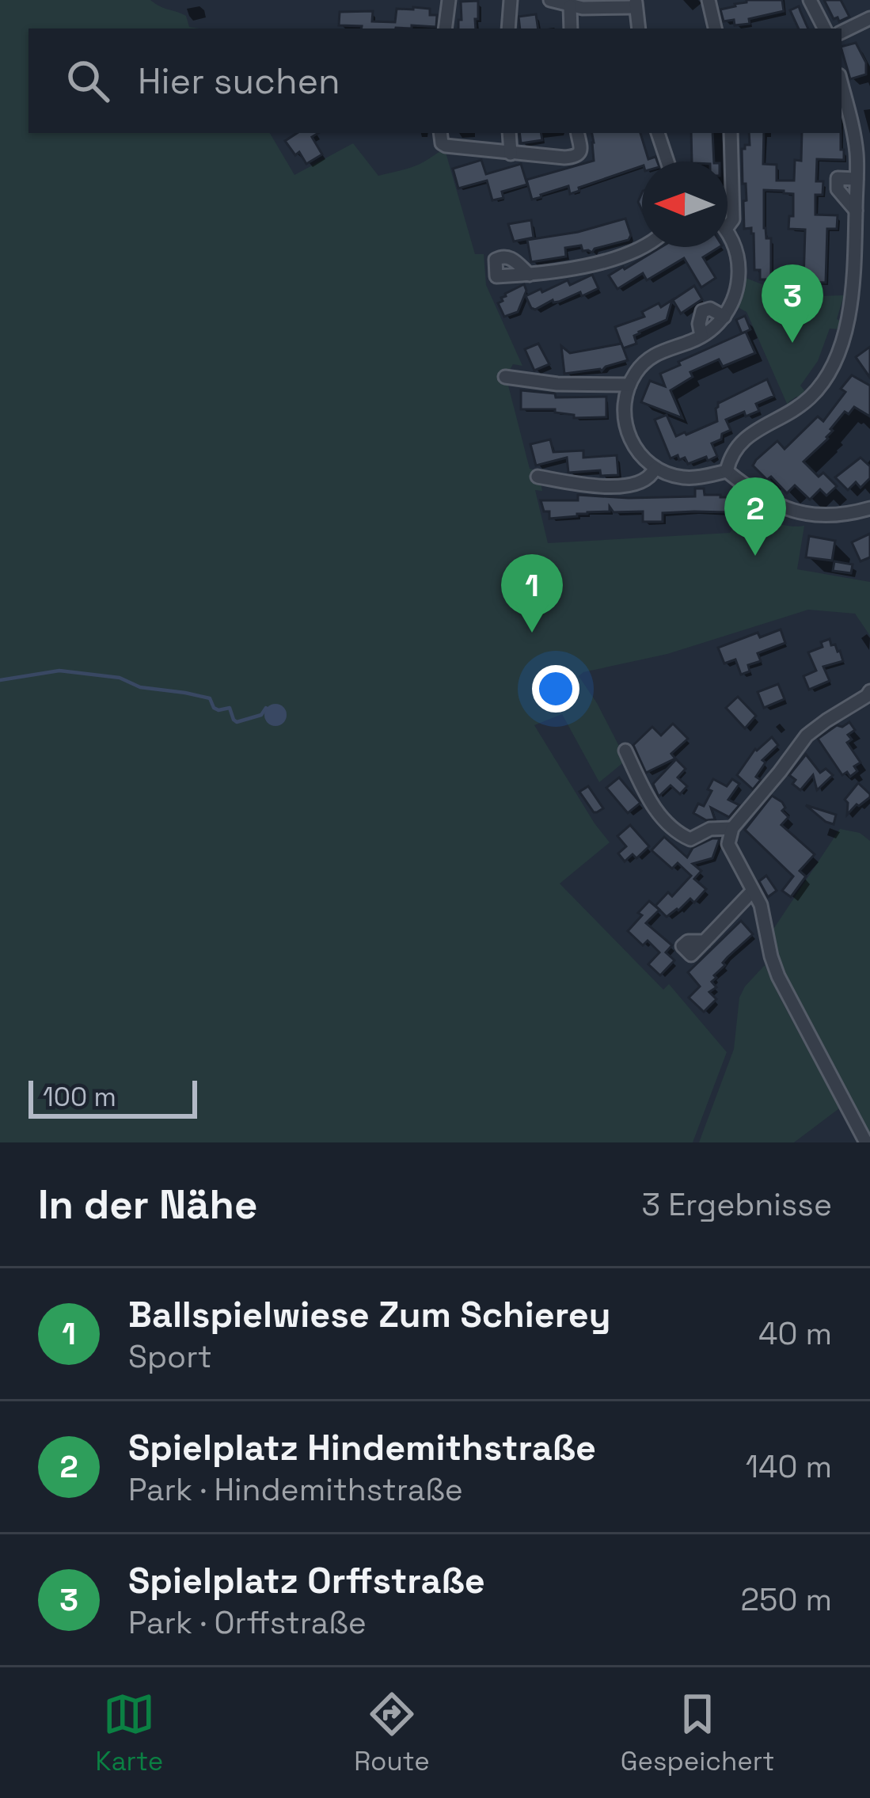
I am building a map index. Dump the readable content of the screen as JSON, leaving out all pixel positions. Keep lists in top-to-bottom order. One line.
{"scale_bar":"100 m","north":"left","page":{"search":"Hier suchen","pins":["3","2","1"],"scale":"100 m","heading":["In der Nähe","3 Ergebnisse"],"list":[{"mark":"1","name":"Ballspielwiese Zum Schierey","note":"Sport","value":"40 m"},{"mark":"2","name":"Spielplatz Hindemithstraße","note":"Park · Hindemithstraße","value":"140 m"},{"mark":"3","name":"Spielplatz Orffstraße","note":"Park · Orffstraße","value":"250 m"}],"nav":["Karte","Route","Gespeichert"]}}
